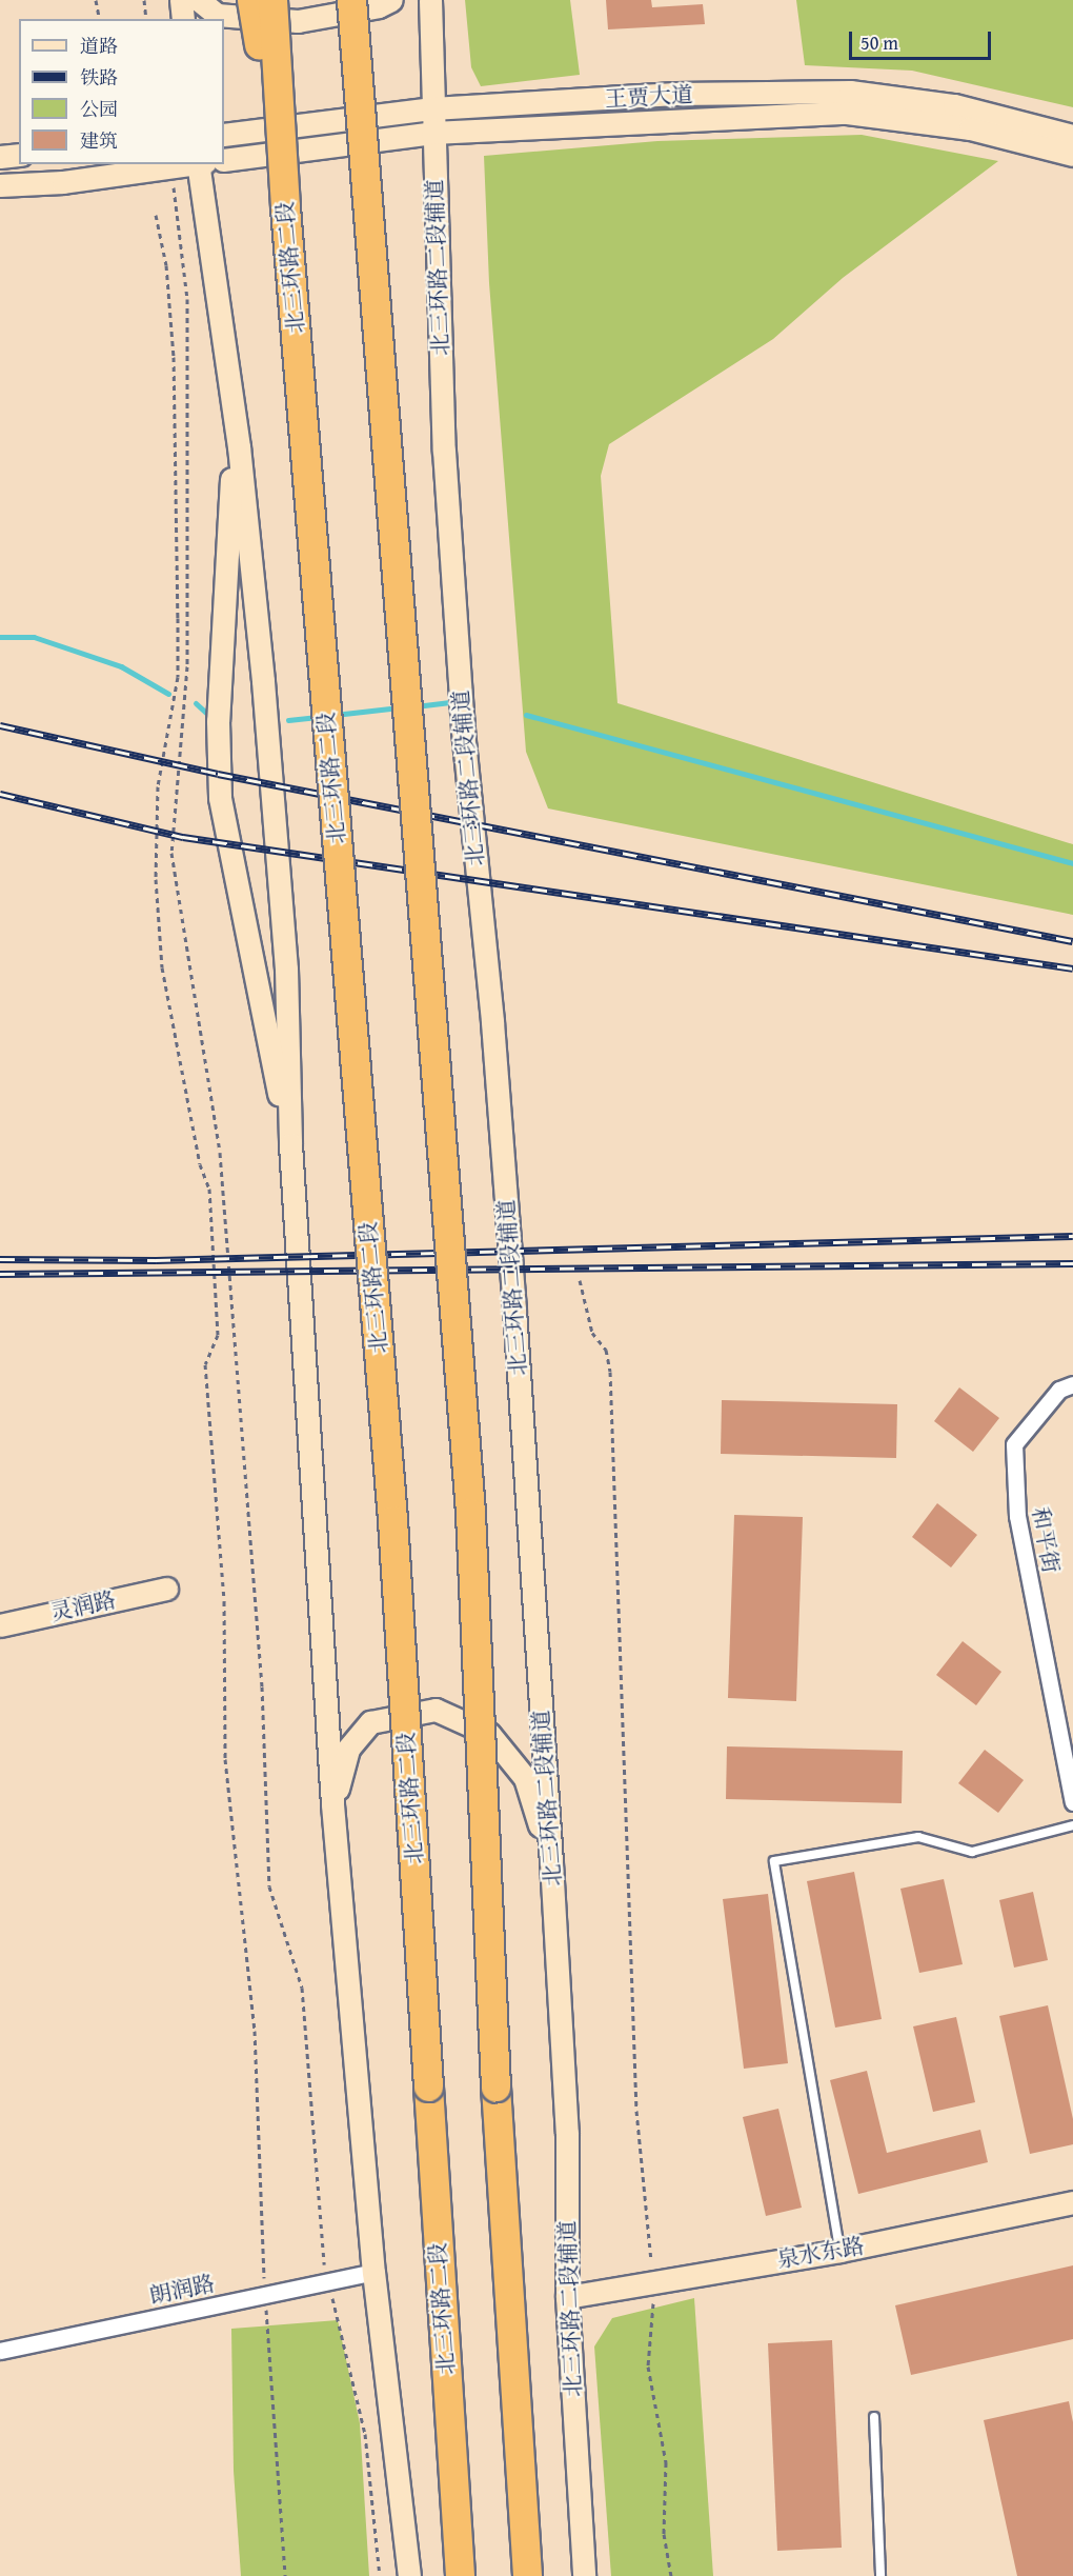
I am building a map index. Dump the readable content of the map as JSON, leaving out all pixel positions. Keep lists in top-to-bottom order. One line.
{"streets":{"highway":["北三环路二段"],"main road":["王贾大道","北三环路二段辅道","灵润路","泉水东路"],"street":["和平街","朗润路"]},"crossings":[["王贾大道","北三环路二段辅道"],["北三环路二段辅道","泉水东路"]],"legend":["道路","铁路","公园","建筑"],"scale_bar":"50 m"}
